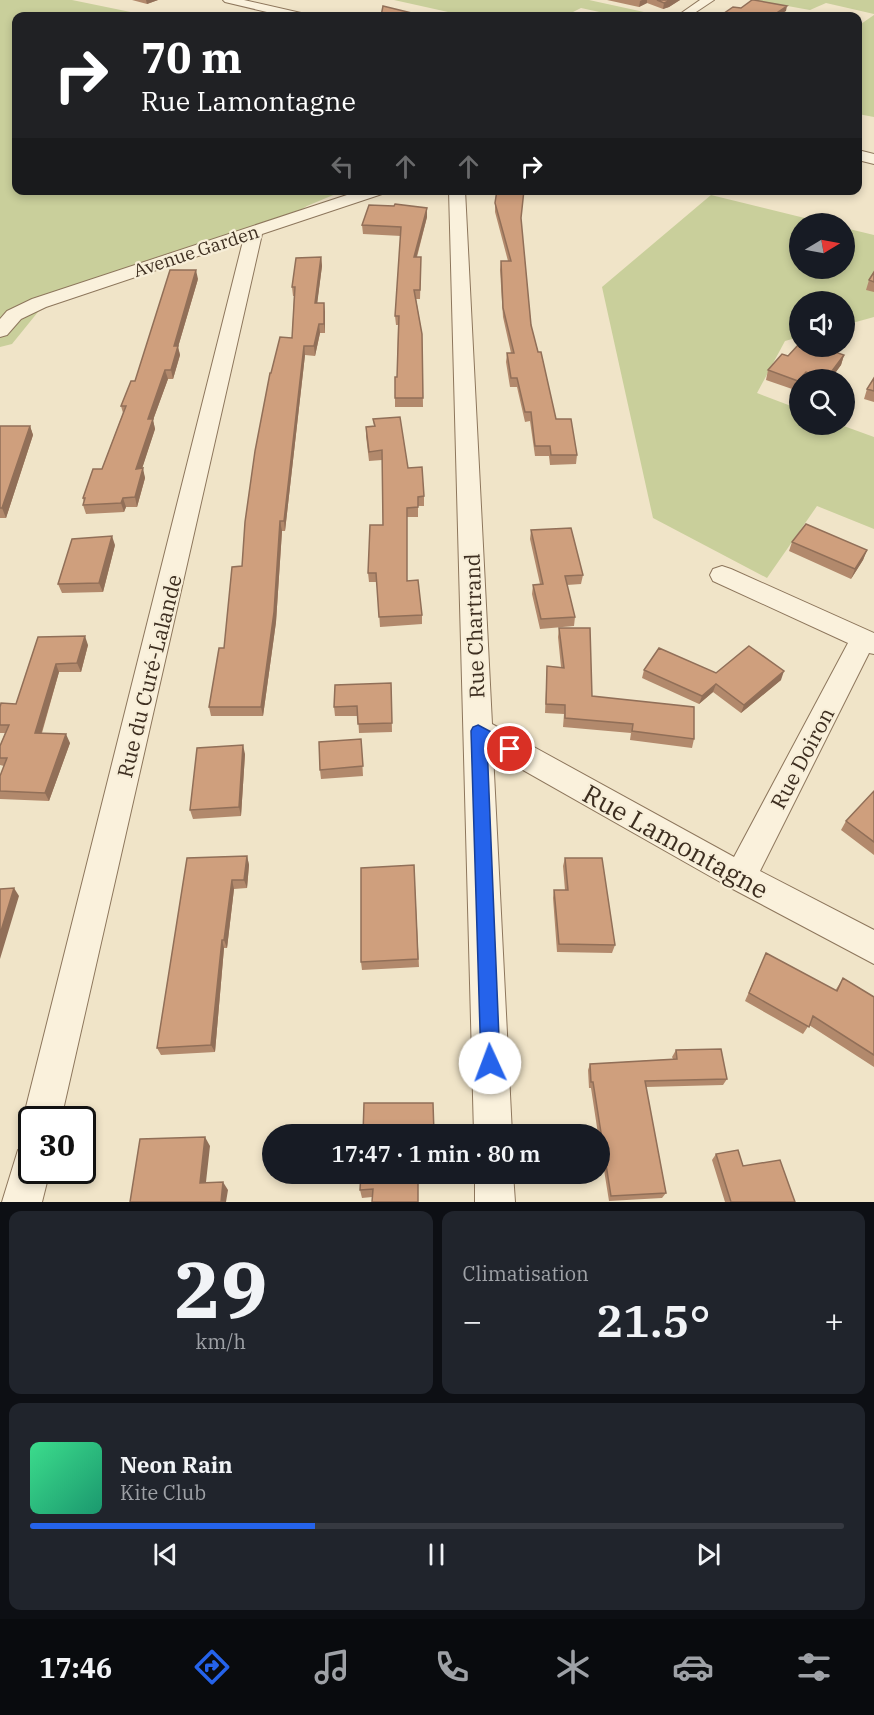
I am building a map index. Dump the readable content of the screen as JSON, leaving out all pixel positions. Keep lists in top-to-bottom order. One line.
{"streets":{"street":["Avenue Garden","Rue Chartrand","Rue du Curé-Lalande","Rue Doiron","Rue Lamontagne"]},"crossings":[["Avenue Garden","Rue du Curé-Lalande"],["Rue Chartrand","Rue Lamontagne"],["Rue Doiron","Rue Lamontagne"]],"north":"right","page":{"turn":["70 m","Rue Lamontagne"],"limit":"30","trip":"17:47 · 1 min · 80 m","tile":[["29","km/h"],"Climatisation"],"heat":["−","21.5°","+"],"song":["Neon Rain","Kite Club"],"tabs":"17:46"}}
